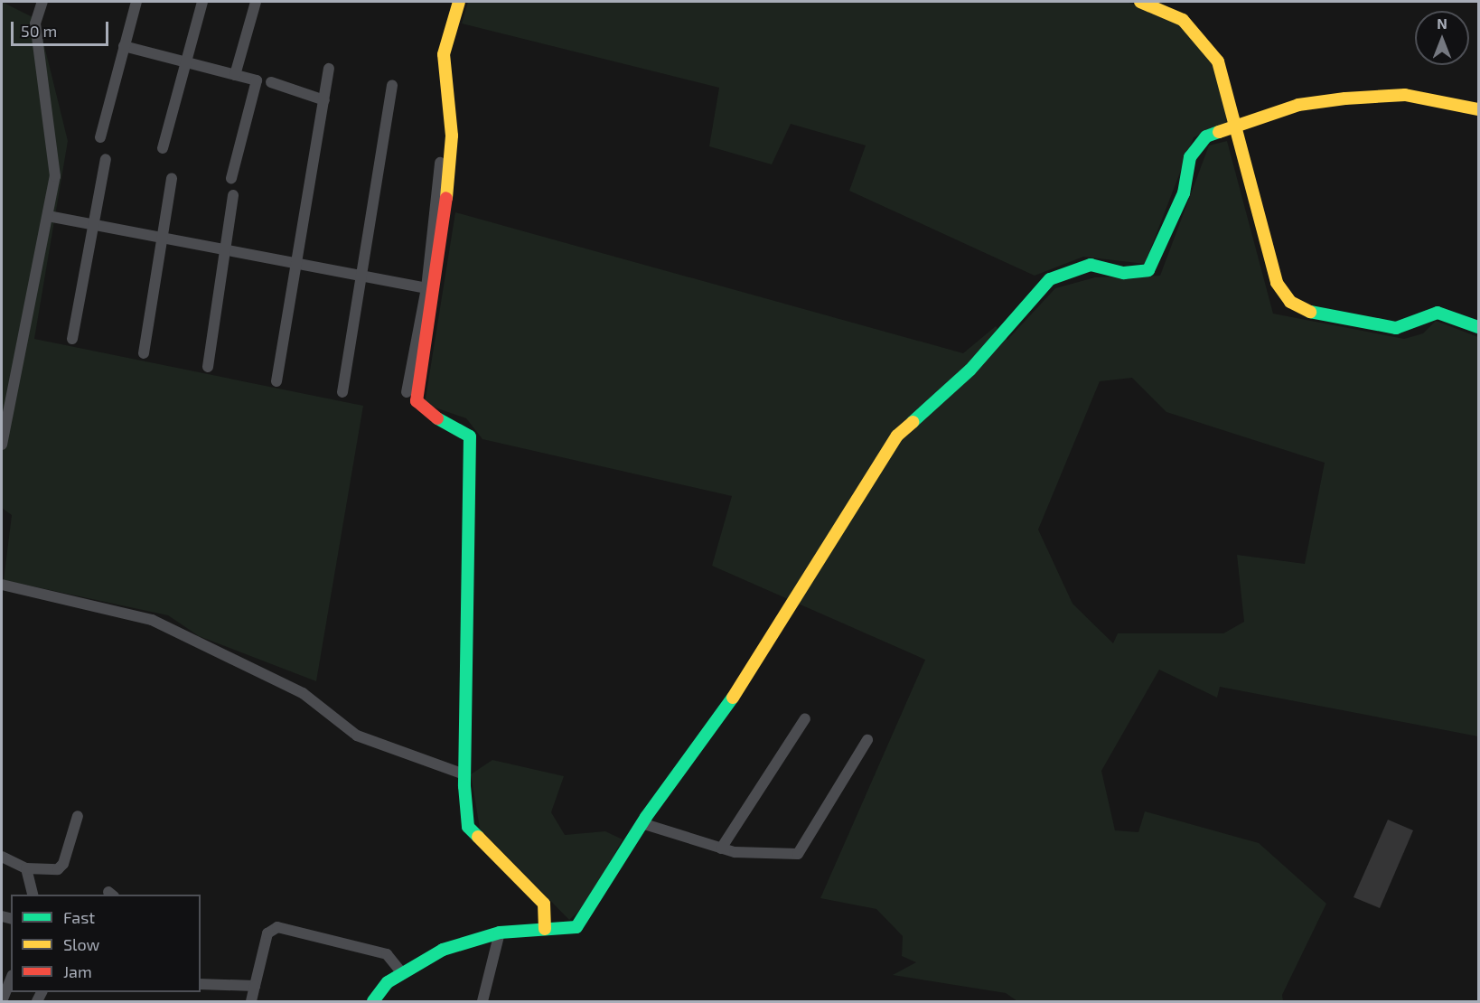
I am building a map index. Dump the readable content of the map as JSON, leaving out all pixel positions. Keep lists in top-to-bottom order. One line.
{"legend":["Fast","Slow","Jam"],"scale_bar":"50 m","north":"top"}
